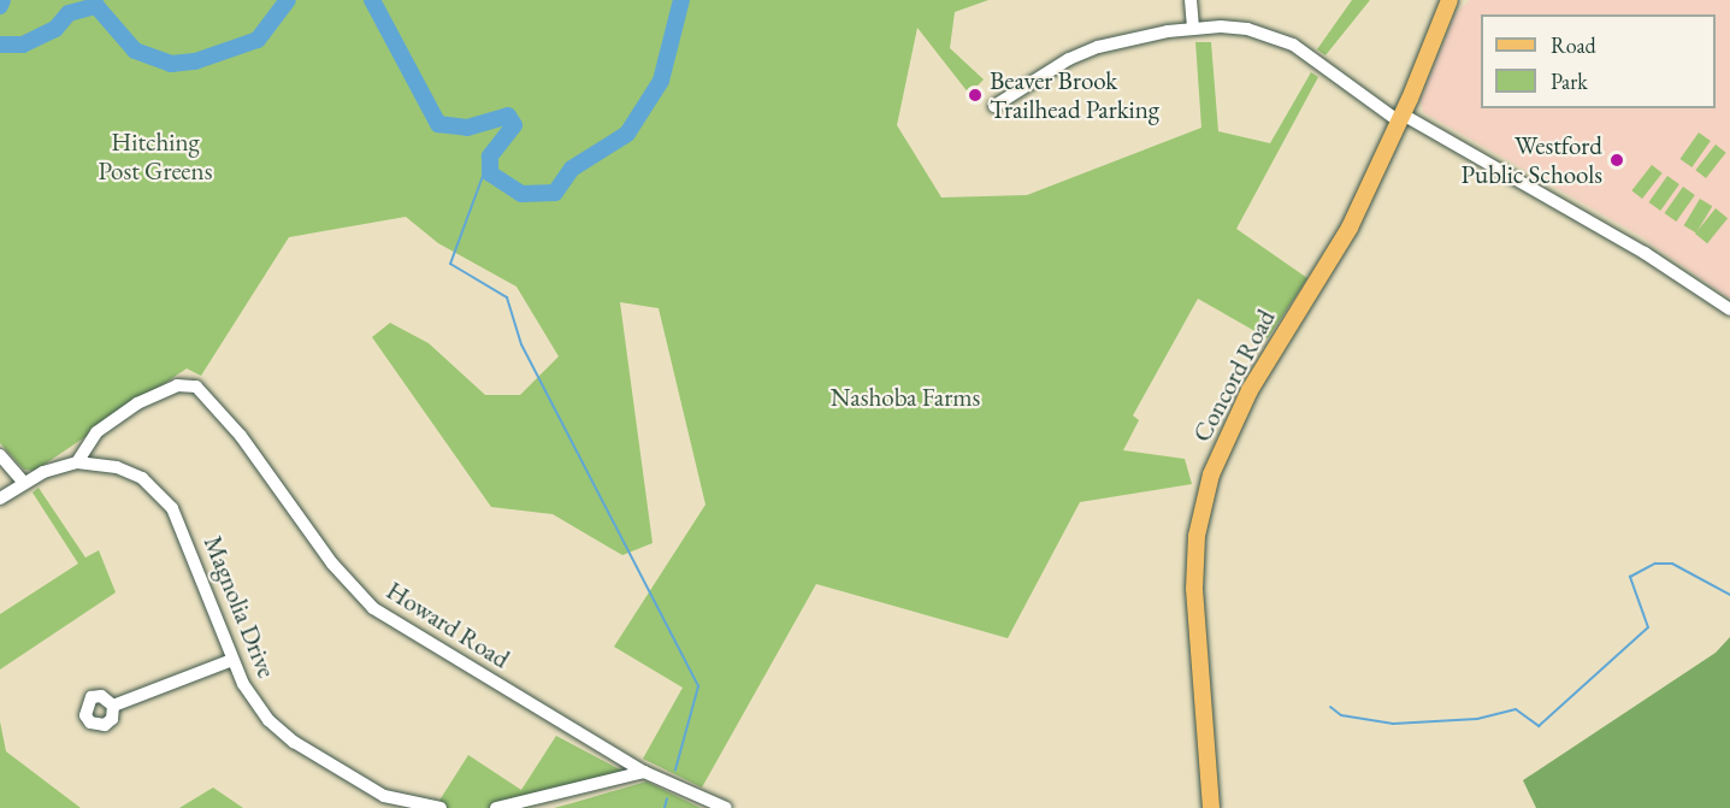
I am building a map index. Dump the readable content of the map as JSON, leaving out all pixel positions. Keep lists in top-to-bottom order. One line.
{"streets":{"main road":["Concord Road"],"street":["Magnolia Drive","Howard Road"]},"crossings":[["Magnolia Drive","Howard Road"]],"parks":["Hitching Post Greens","Nashoba Farms"],"places":["Beaver Brook Trailhead Parking","Westford Public Schools"],"legend":["Road","Park"]}
